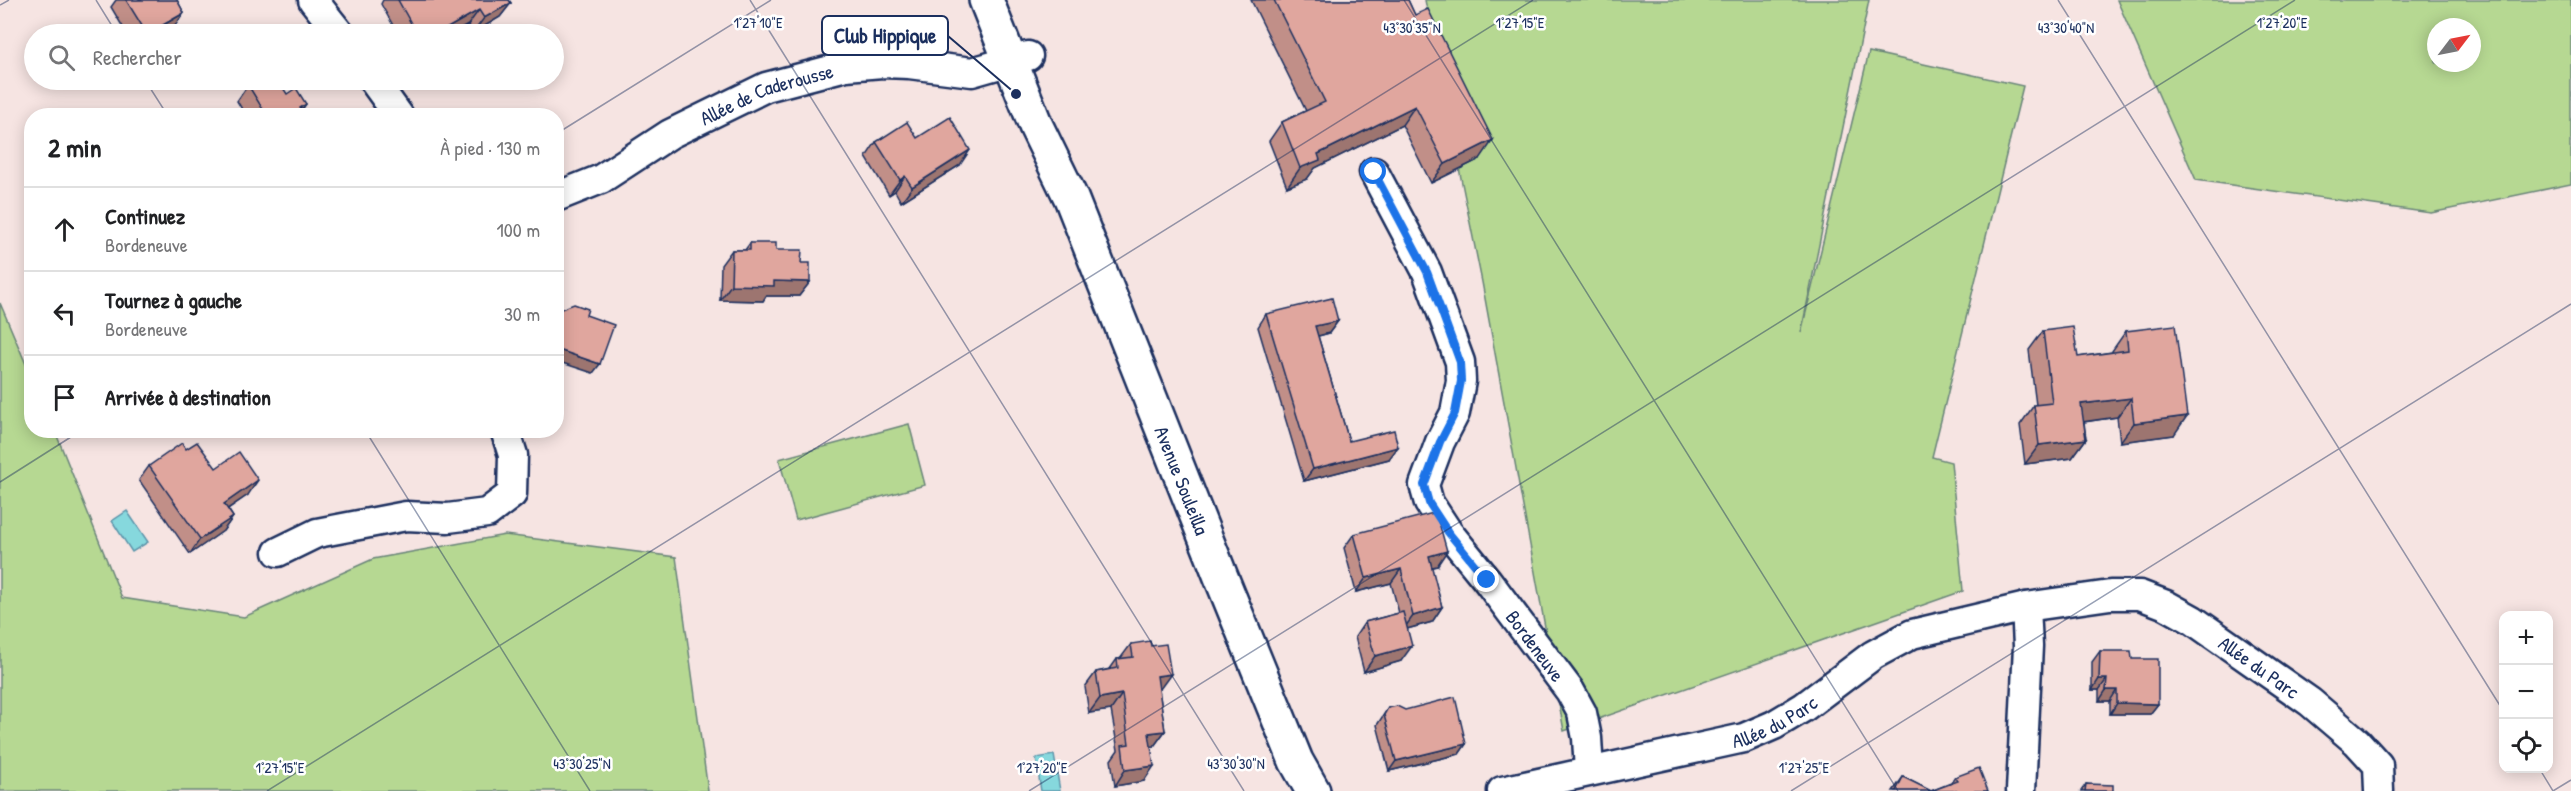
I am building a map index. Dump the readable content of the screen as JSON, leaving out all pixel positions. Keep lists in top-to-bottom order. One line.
{"streets":{"street":["Allée de Caderousse","Avenue Souleilla","Bordeneuve","Allée du Parc"]},"crossings":[["Allée de Caderousse","Avenue Souleilla"],["Bordeneuve","Allée du Parc"]],"places":["Club Hippique"],"north":"top right","page":{"search":"Rechercher","heading":["2 min","À pied · 130 m"],"list":[["Continuez","Bordeneuve","100 m"],["Tournez à gauche","Bordeneuve","30 m"],"Arrivée à destination"],"map_buttons":["+","−"]},"coordinates":["1°27'10\"E","1°27'15\"E","1°27'20\"E","43°30'35\"N","43°30'40\"N","43°30'25\"N","43°30'30\"N","1°27'25\"E"]}
